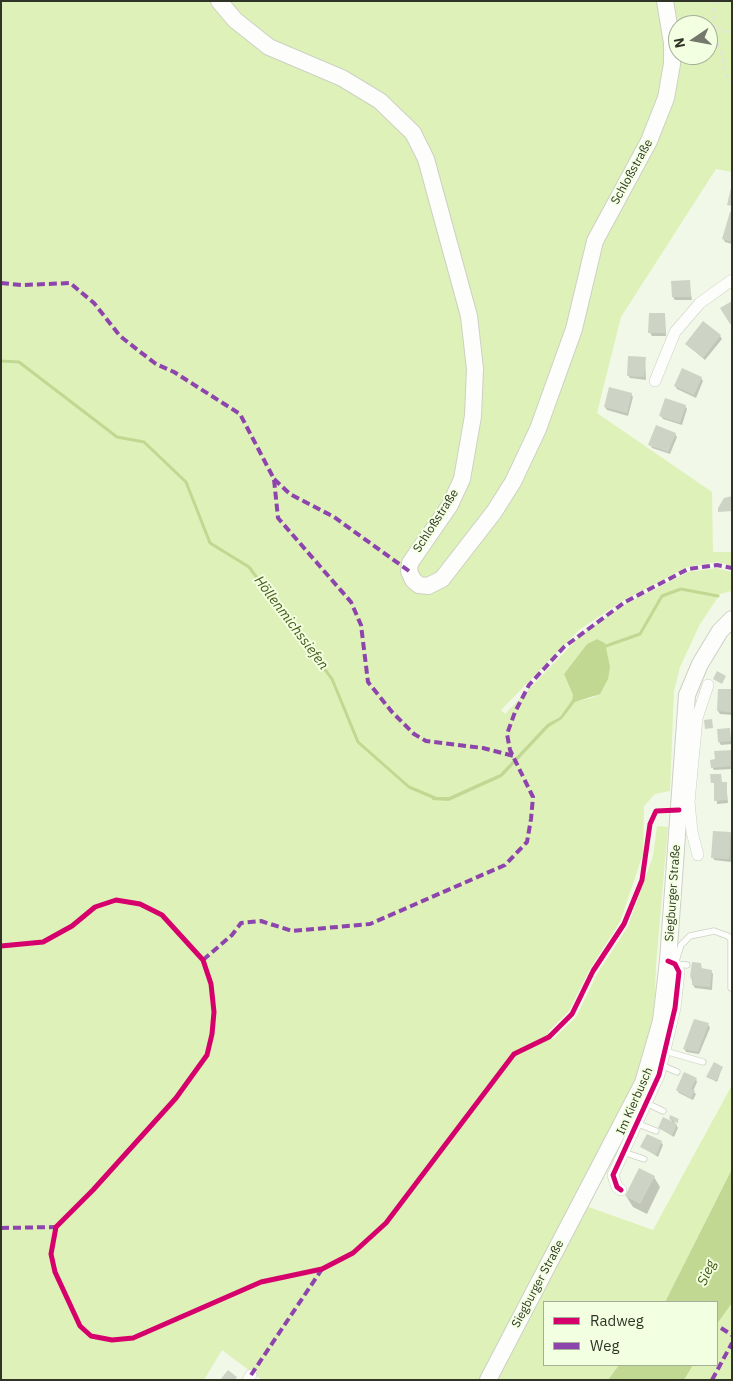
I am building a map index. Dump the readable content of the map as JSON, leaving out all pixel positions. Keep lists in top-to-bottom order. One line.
{"streets":{"main road":["Schloßstraße","Siegburger Straße"],"street":["Im Kierbusch"]},"crossings":[["Siegburger Straße","Im Kierbusch"]],"water":["Höllenmichssiefen","Sieg"],"legend":["Radweg","Weg"],"north":"left"}
